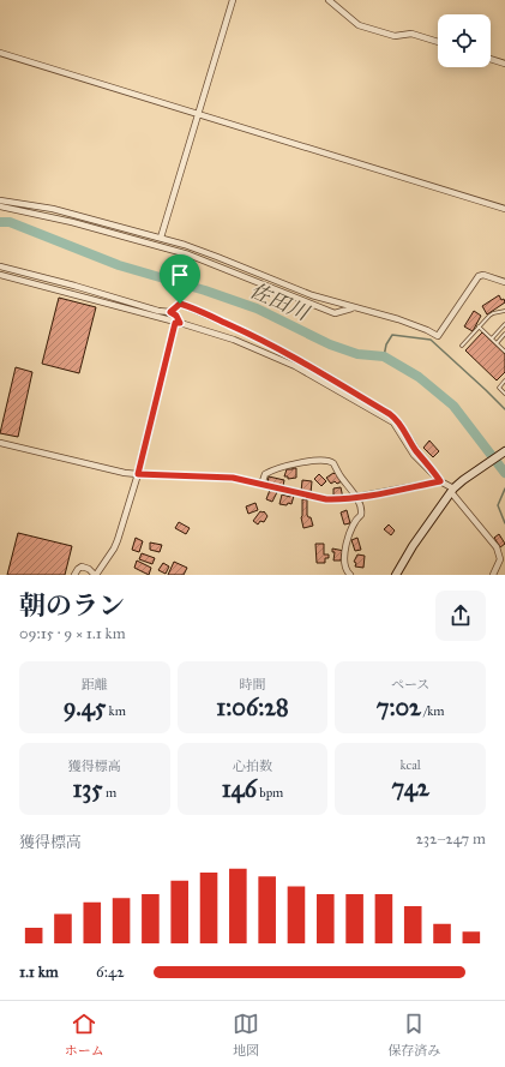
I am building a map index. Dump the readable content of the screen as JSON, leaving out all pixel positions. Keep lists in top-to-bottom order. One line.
{"water":["佐田川"],"page":{"heading":["朝のラン","09:15 · 9 × 1.1 km"],"stats":[["距離","9.45 km"],["時間","1:06:28"],["ペース","7:02 /km"],["獲得標高","135 m"],["心拍数","146 bpm"],["kcal","742"]],"chart":["獲得標高","232–247 m"],"list":[{"name":"1.1 km","note":"6:42"}],"tabs":["ホーム","地図","保存済み"]}}
